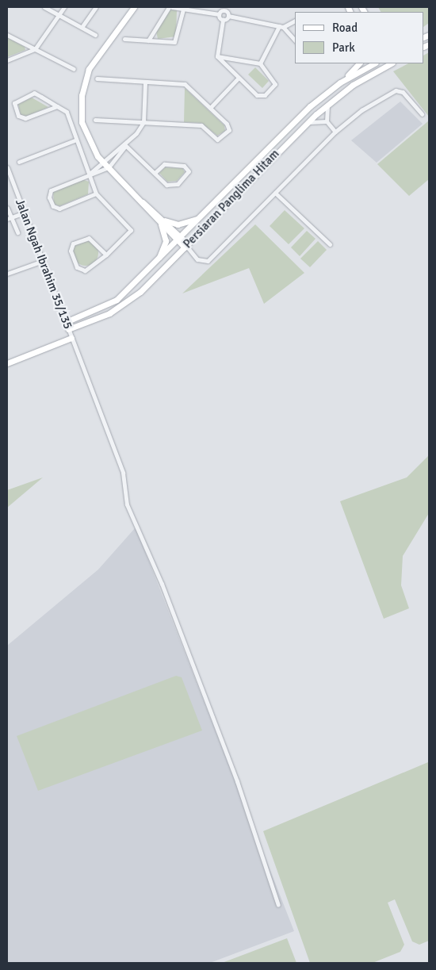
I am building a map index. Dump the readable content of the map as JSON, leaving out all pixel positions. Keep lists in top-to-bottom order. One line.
{"streets":{"main road":["Persiaran Panglima Hitam"],"street":["Jalan Ngah Ibrahim 35/135"]},"crossings":[["Persiaran Panglima Hitam","Jalan Ngah Ibrahim 35/135"]],"legend":["Road","Park"]}
